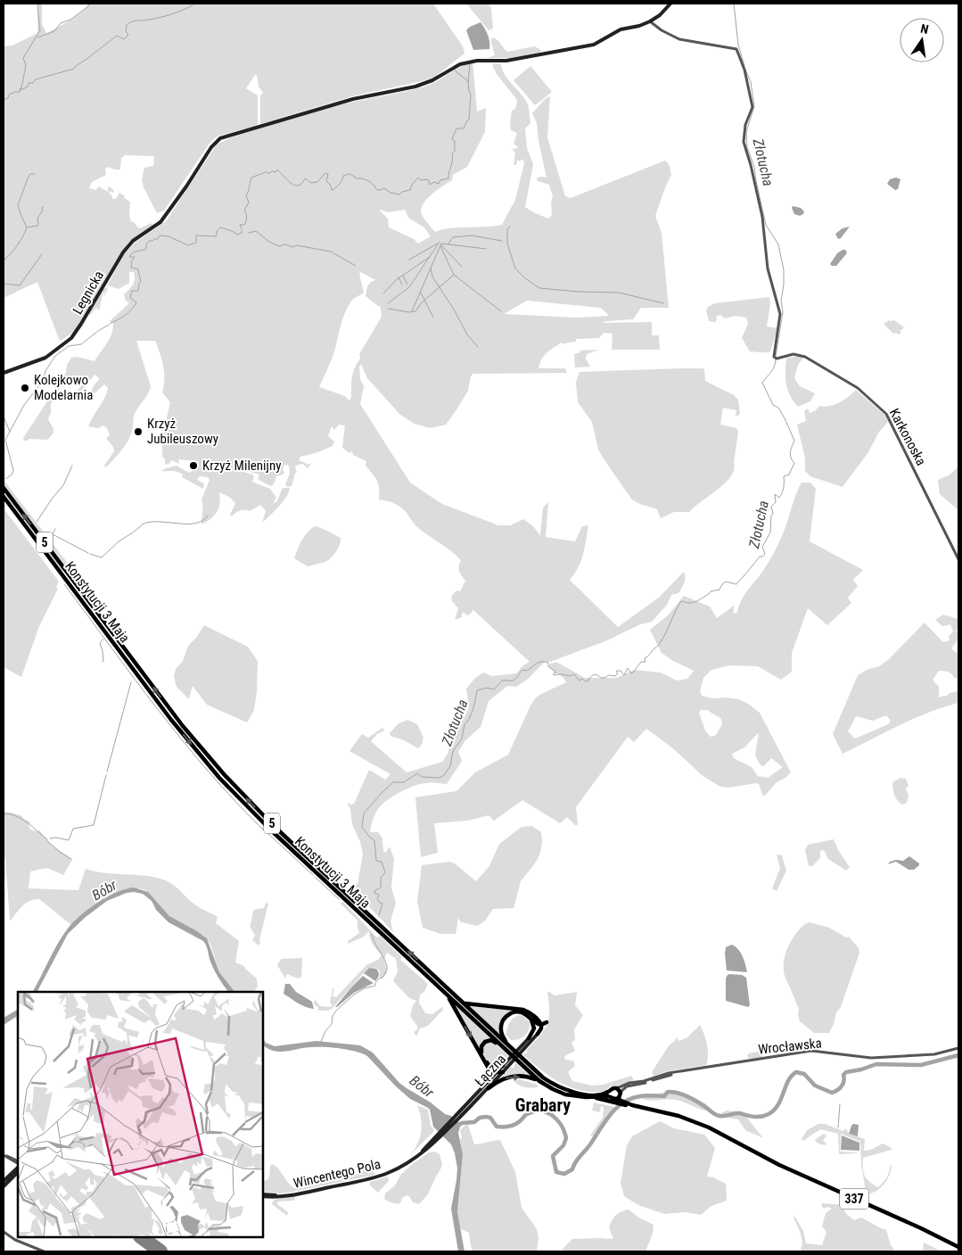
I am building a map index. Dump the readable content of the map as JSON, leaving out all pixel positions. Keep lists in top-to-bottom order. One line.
{"streets":{"main road":["Legnicka","5","Konstytucji 3 Maja","Łączna","Wincentego Pola","337"],"street":["Karkonoska","Wrocławska"]},"crossings":[["Legnicka","Karkonoska"],["5","Konstytucji 3 Maja"],["5","Wrocławska"],["5","337"],["Wrocławska","337"],["Łączna","Wincentego Pola"]],"districts":["Grabary"],"water":["Złotucha","Bóbr"],"places":["Kolejkowo Modelarnia","Krzyż Jubileuszowy","Krzyż Milenijny"],"north":"top"}
